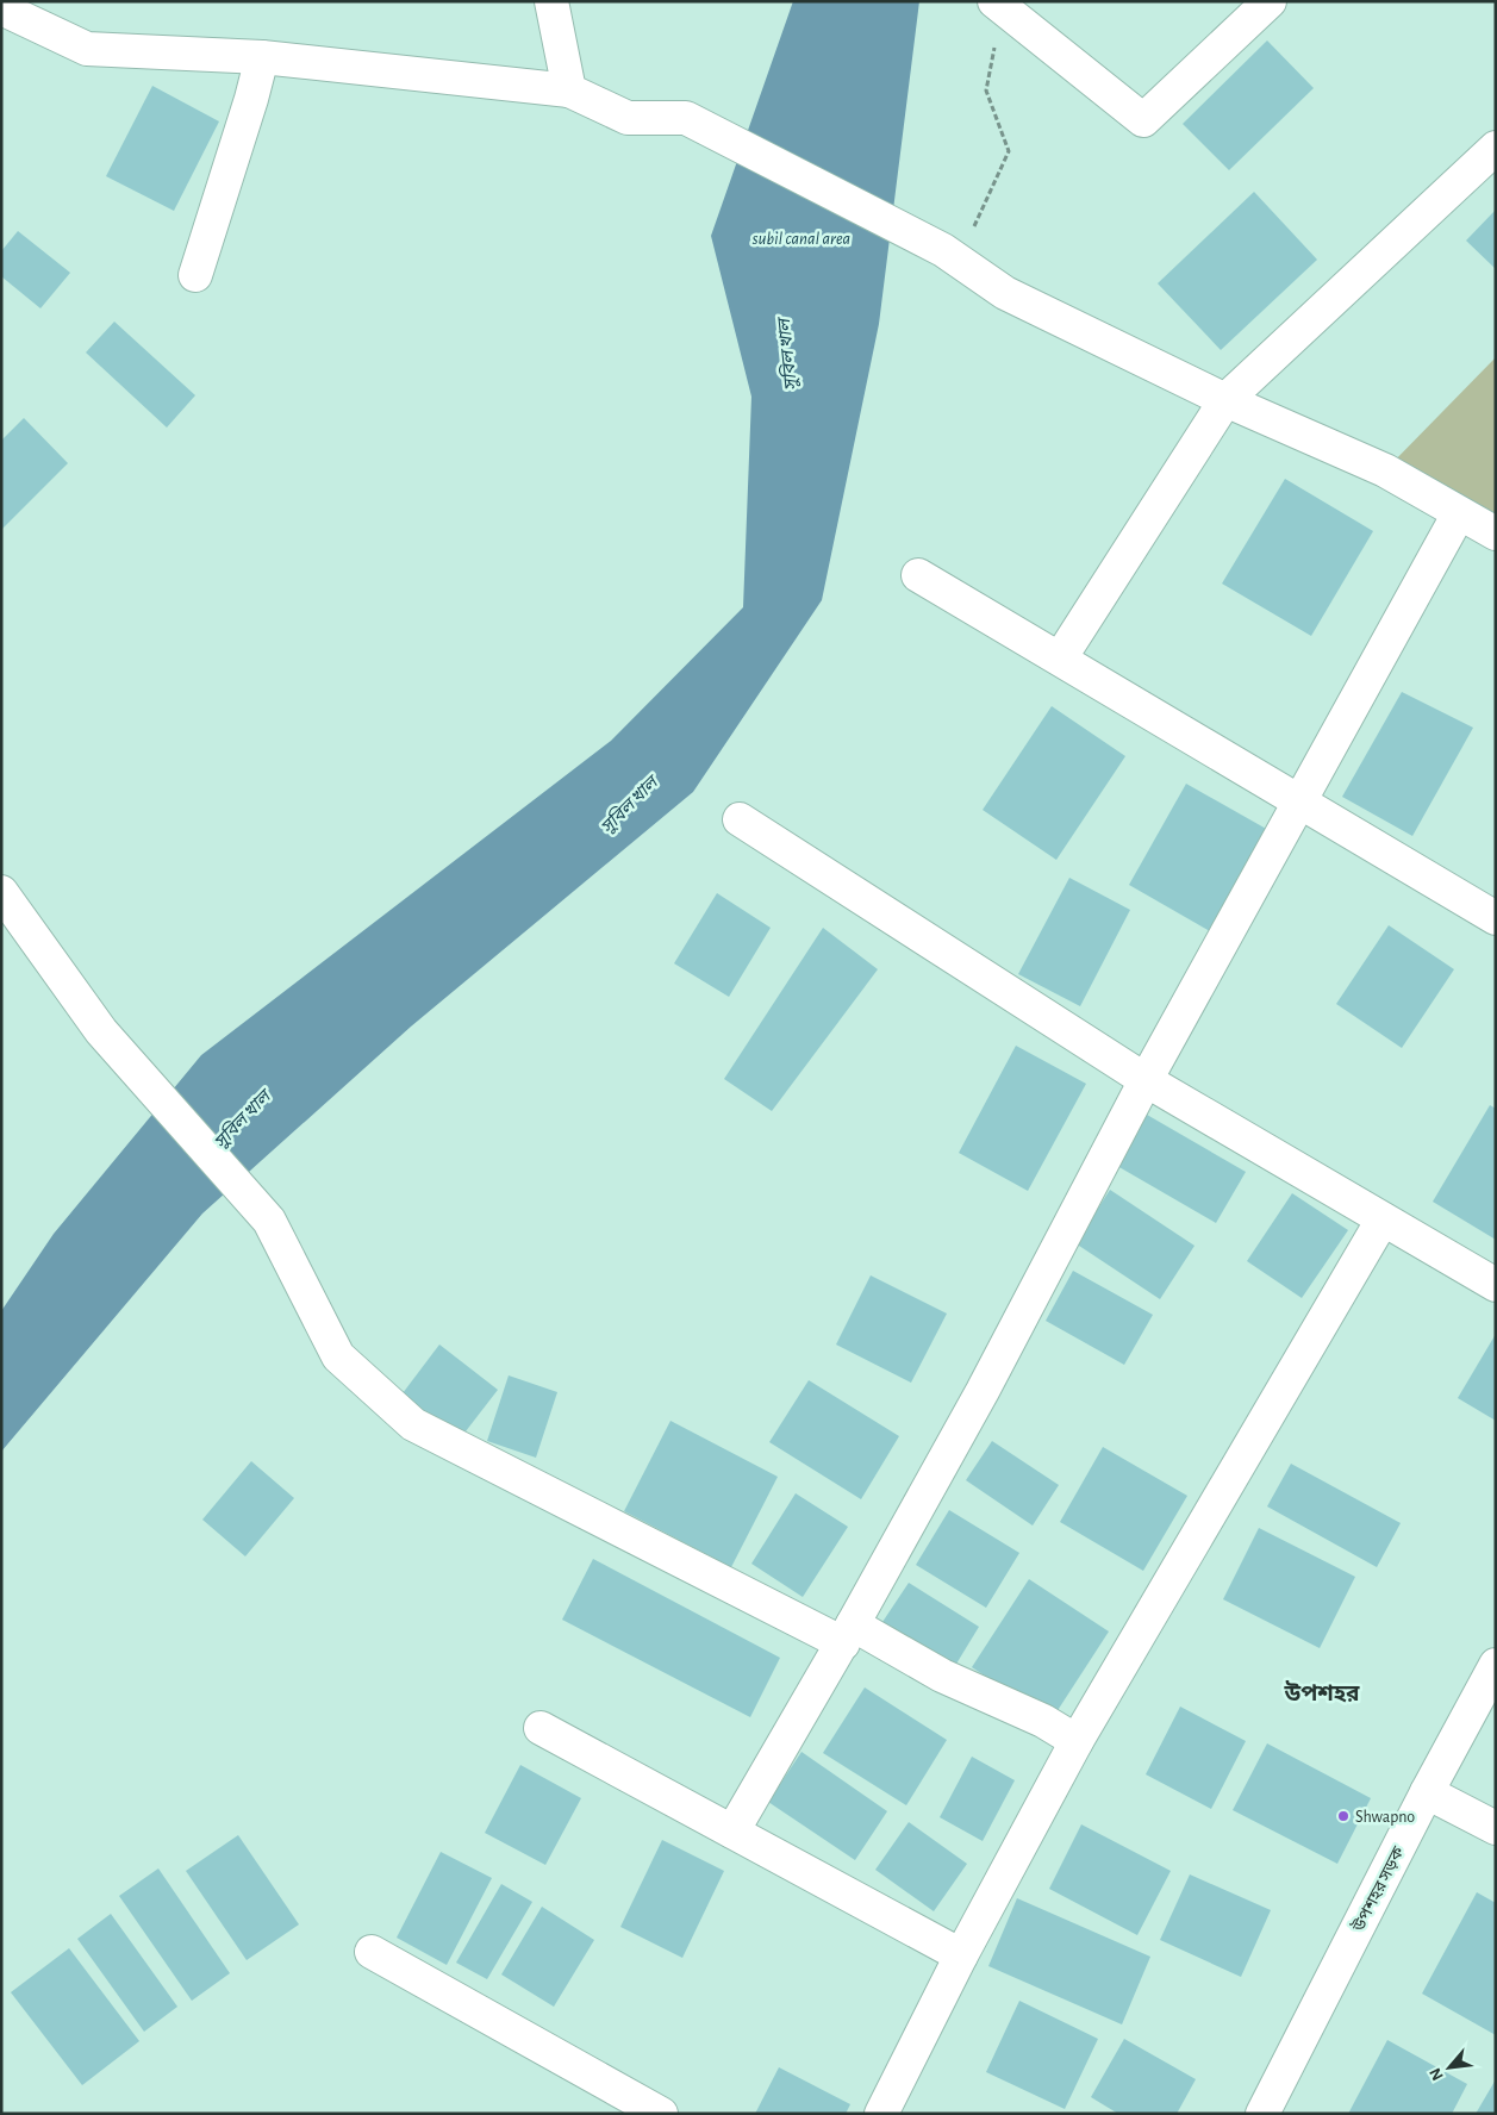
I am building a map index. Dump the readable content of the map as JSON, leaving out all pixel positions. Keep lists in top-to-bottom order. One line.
{"streets":{"street":["উপশহর সড়ক"]},"districts":["উপশহর"],"water":["subil canal area","সুবিল খাল"],"places":["Shwapno"],"north":"bottom left"}
